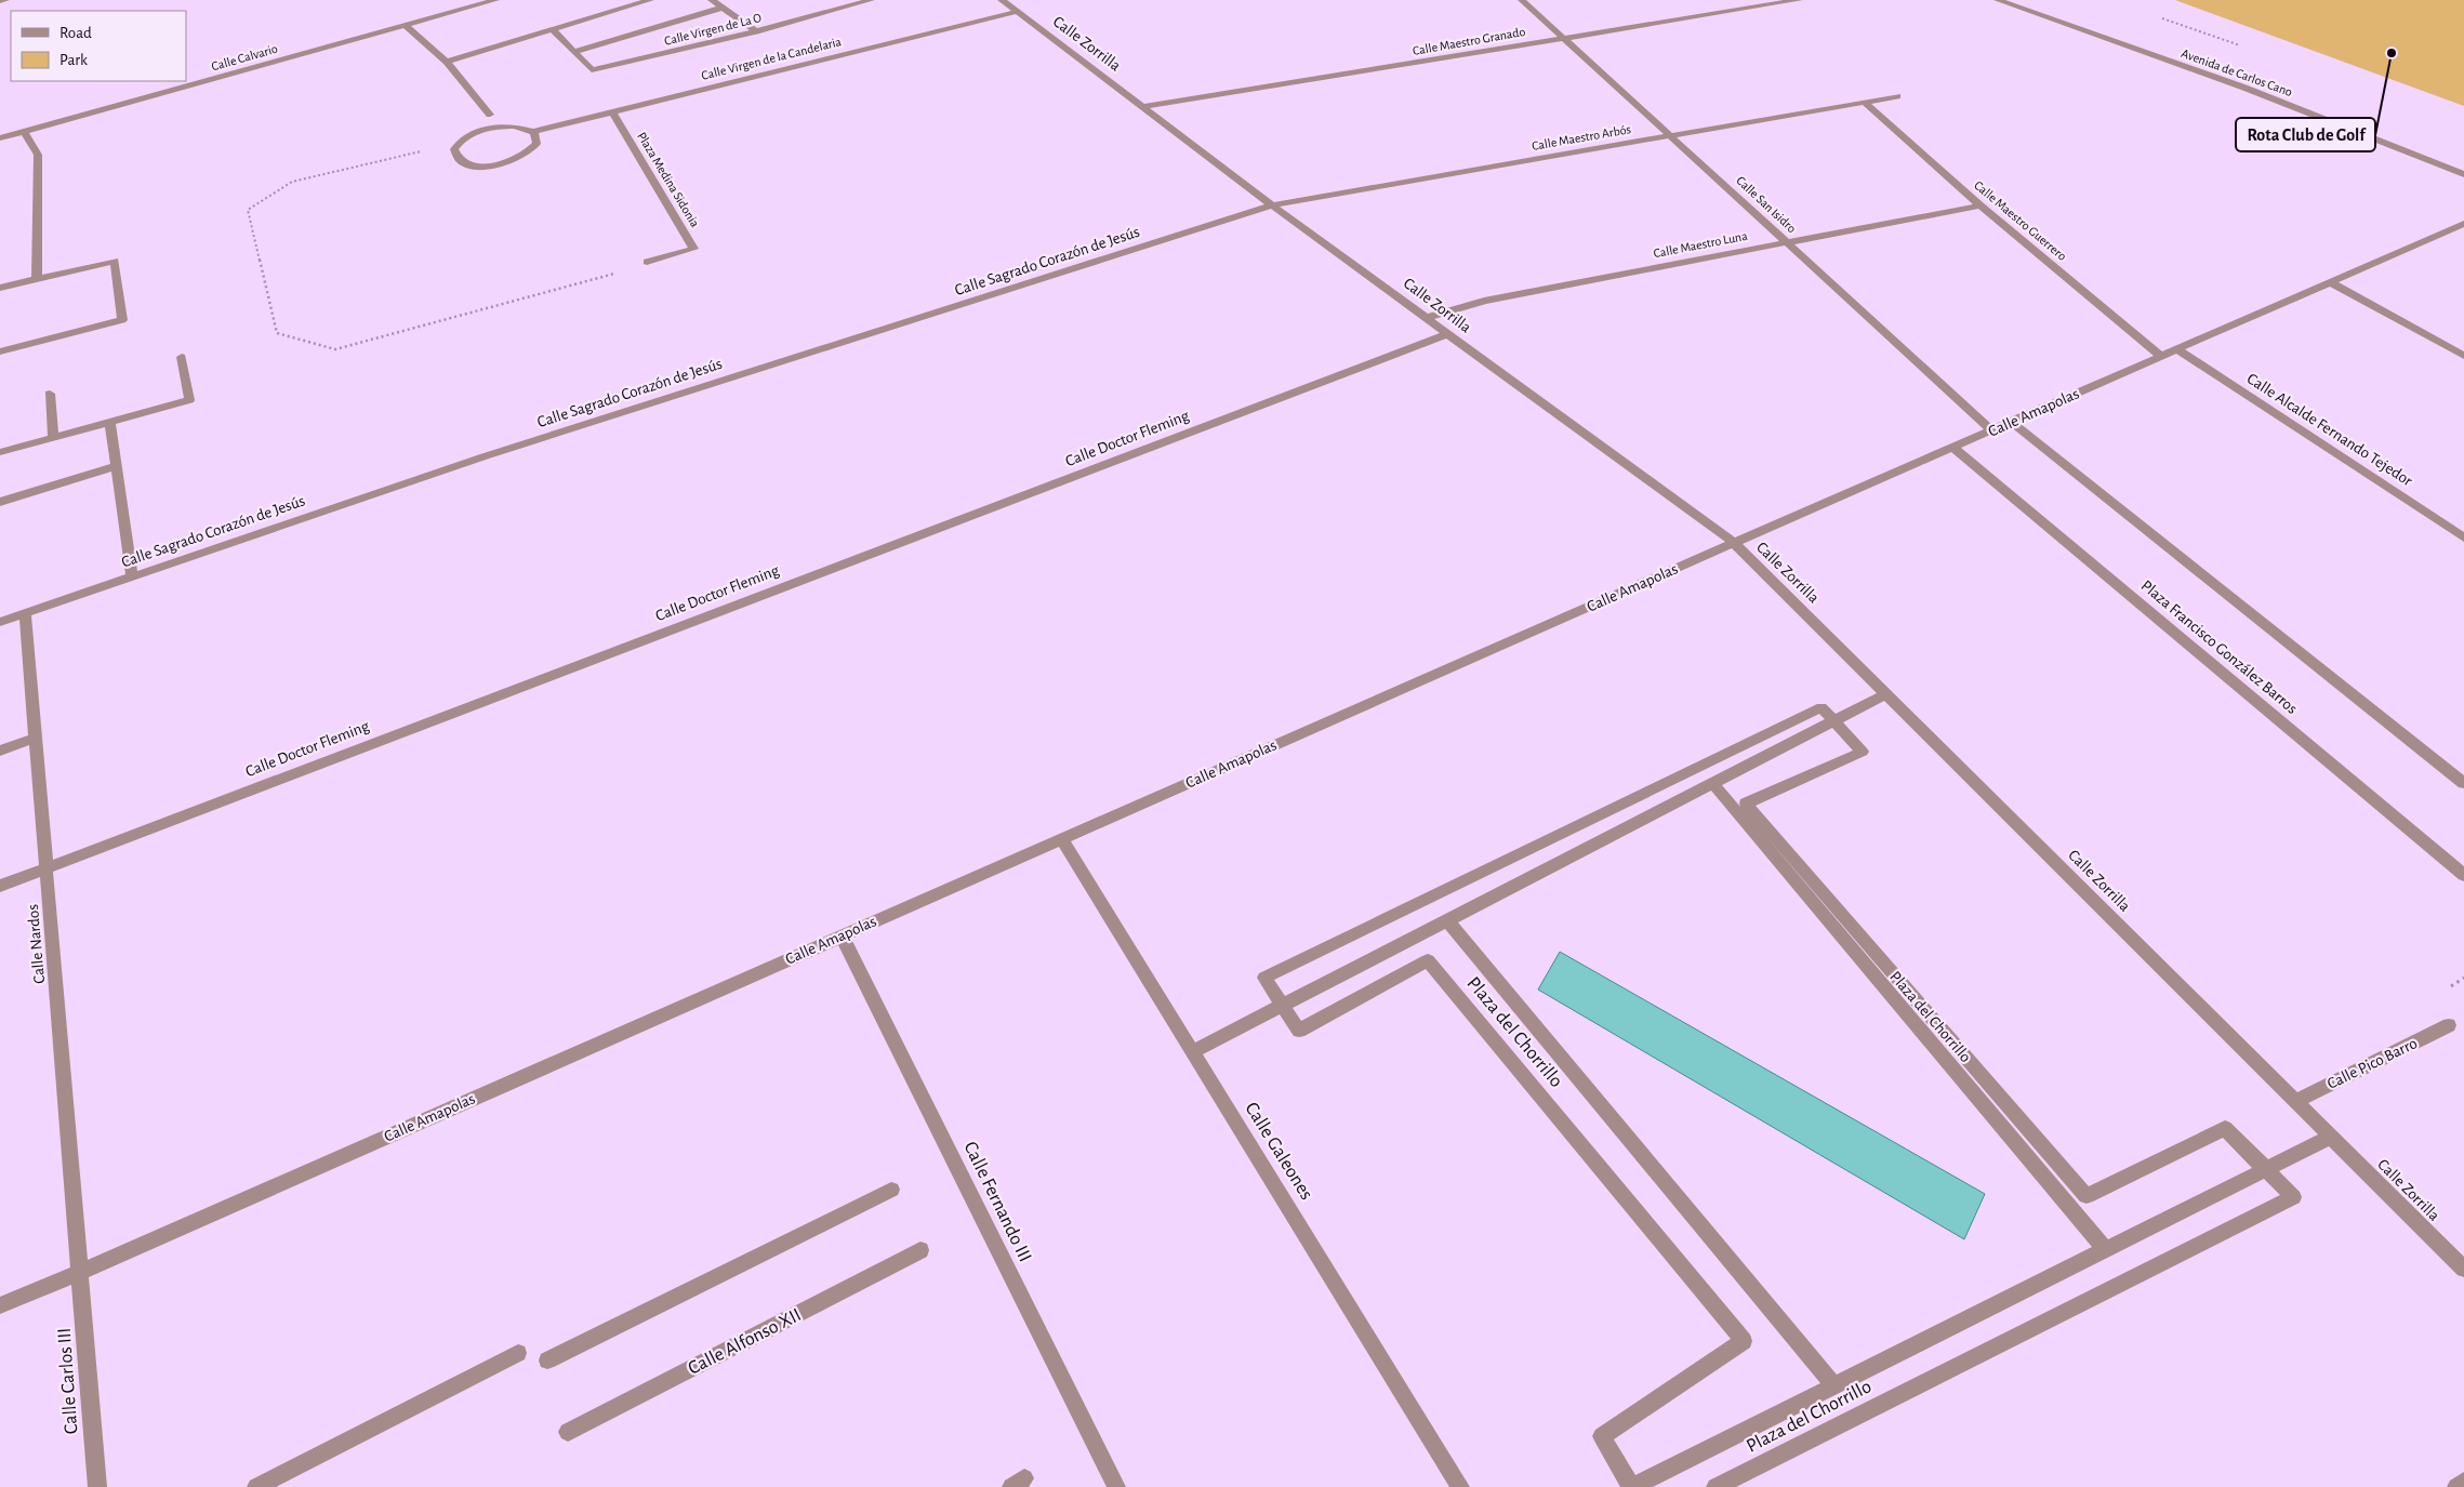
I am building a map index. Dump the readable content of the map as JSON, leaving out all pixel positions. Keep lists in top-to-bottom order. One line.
{"streets":{"street":["Calle Virgen de La O","Calle Maestro Granado","Calle Zorrilla","Calle Calvario","Calle Virgen de la Candelaria","Avenida de Carlos Cano","Calle Maestro Arbós","Plaza Medina Sidonia","Calle San Isidro","Calle Maestro Guerrero","Calle Maestro Luna","Calle Sagrado Corazón de Jesús","Calle Amapolas","Calle Alcalde Fernando Tejedor","Calle Doctor Fleming","Plaza Francisco González Barros","Calle Nardos","Plaza del Chorrillo","Calle Pico Barro","Calle Galeones","Calle Fernando III","Calle Alfonso XII","Calle Carlos III"]},"crossings":[["Calle Maestro Granado","Calle Zorrilla"],["Calle Maestro Granado","Calle San Isidro"],["Calle Zorrilla","Calle Virgen de la Candelaria"],["Calle Zorrilla","Calle Maestro Arbós"],["Calle Zorrilla","Calle Maestro Luna"],["Calle Zorrilla","Calle Sagrado Corazón de Jesús"],["Calle Zorrilla","Calle Amapolas"],["Calle Zorrilla","Calle Doctor Fleming"],["Calle Zorrilla","Plaza del Chorrillo"],["Calle Zorrilla","Calle Pico Barro"],["Calle Virgen de la Candelaria","Plaza Medina Sidonia"],["Calle Maestro Arbós","Calle San Isidro"],["Calle Maestro Arbós","Calle Maestro Guerrero"],["Calle Maestro Arbós","Calle Sagrado Corazón de Jesús"],["Calle San Isidro","Calle Maestro Luna"],["Calle San Isidro","Calle Amapolas"],["Calle Maestro Guerrero","Calle Maestro Luna"],["Calle Maestro Guerrero","Calle Amapolas"],["Calle Sagrado Corazón de Jesús","Calle Nardos"],["Calle Amapolas","Calle Alcalde Fernando Tejedor"],["Calle Amapolas","Plaza Francisco González Barros"],["Calle Amapolas","Calle Nardos"],["Calle Amapolas","Calle Galeones"],["Calle Amapolas","Calle Fernando III"],["Calle Amapolas","Calle Carlos III"],["Calle Doctor Fleming","Calle Nardos"],["Calle Nardos","Calle Carlos III"]],"places":["Rota Club de Golf"],"legend":["Road","Park"]}
